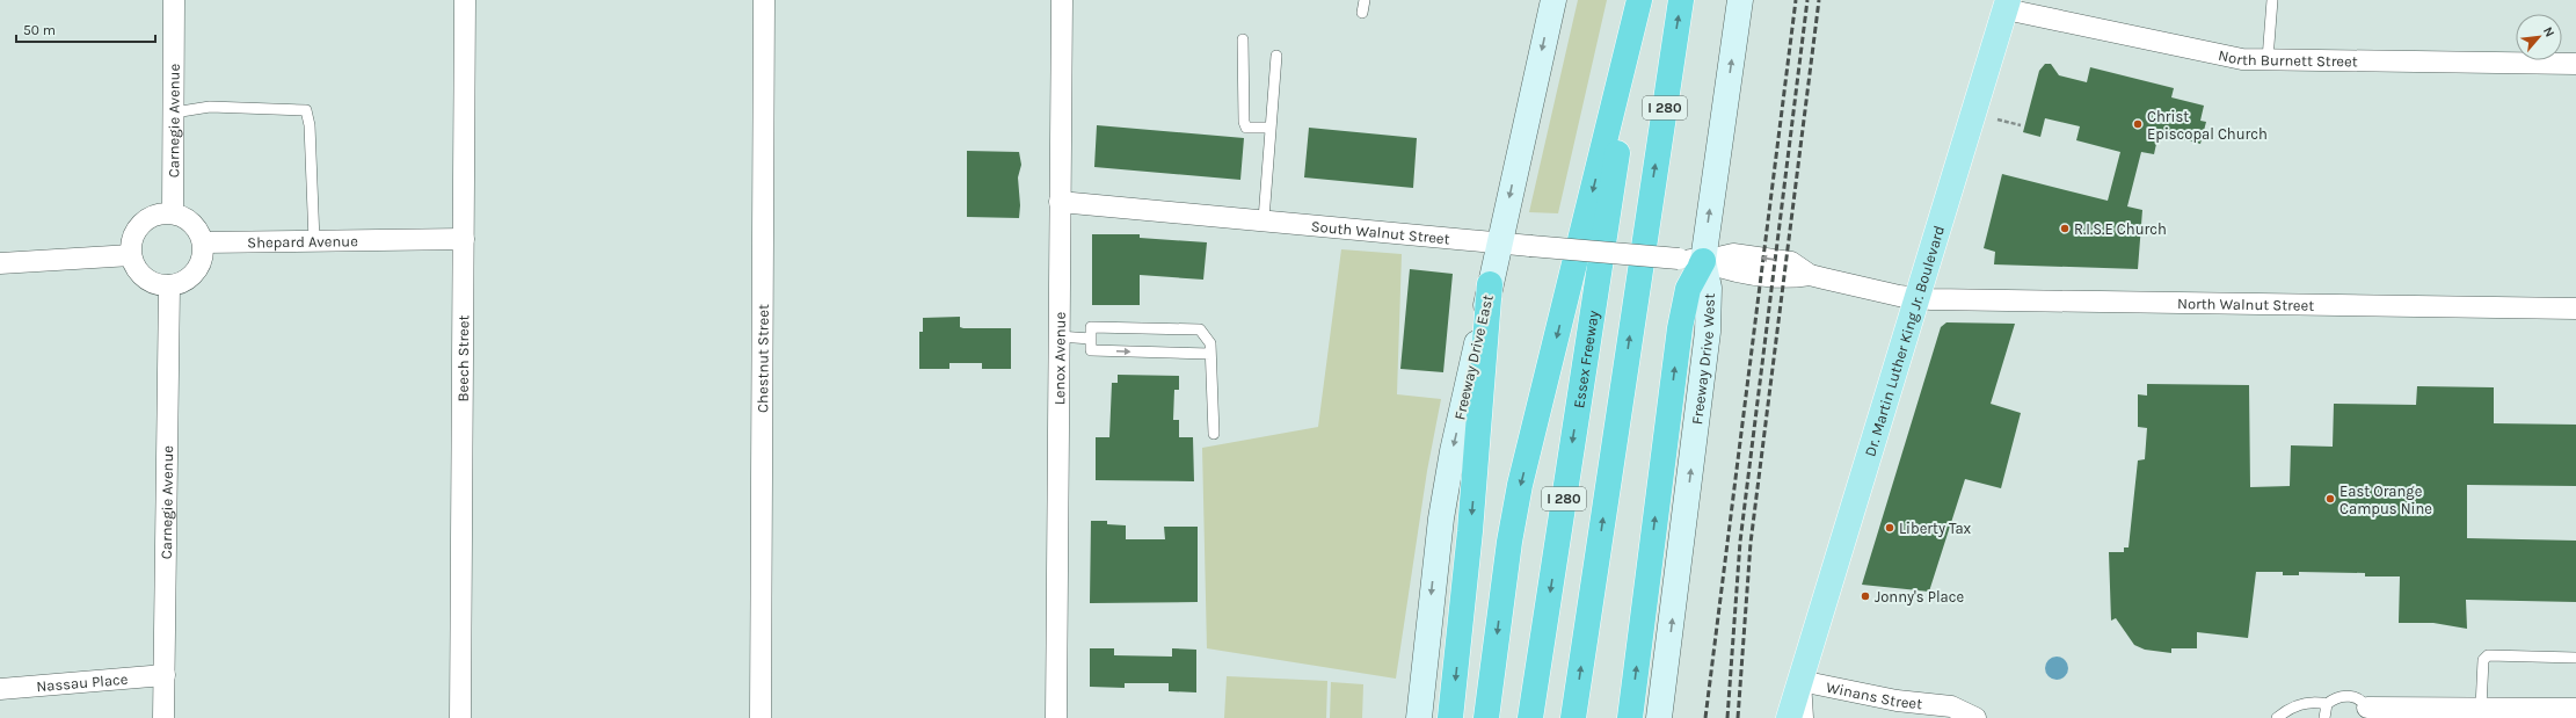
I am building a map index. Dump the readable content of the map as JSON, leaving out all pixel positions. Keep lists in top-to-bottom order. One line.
{"streets":{"highway":["I 280","Essex Freeway"],"main road":["Dr. Martin Luther King Jr. Boulevard","Freeway Drive East","Freeway Drive West"],"street":["North Burnett Street","Carnegie Avenue","South Walnut Street","Shepard Avenue","North Walnut Street","Lenox Avenue","Beech Street","Chestnut Street","Nassau Place","Winans Street"]},"crossings":[["North Burnett Street","Dr. Martin Luther King Jr. Boulevard"],["Carnegie Avenue","Shepard Avenue"],["Carnegie Avenue","Nassau Place"],["South Walnut Street","North Walnut Street"],["South Walnut Street","Dr. Martin Luther King Jr. Boulevard"],["South Walnut Street","Freeway Drive East"],["South Walnut Street","Lenox Avenue"],["South Walnut Street","Freeway Drive West"],["Shepard Avenue","Beech Street"],["North Walnut Street","Dr. Martin Luther King Jr. Boulevard"],["Dr. Martin Luther King Jr. Boulevard","Winans Street"]],"one_way":["Freeway Drive East","Freeway Drive West"],"places":["Christ Episcopal Church","R.I.S.E Church","East Orange Campus Nine","Liberty Tax","Jonny's Place"],"scale_bar":"50 m","north":"top right"}
